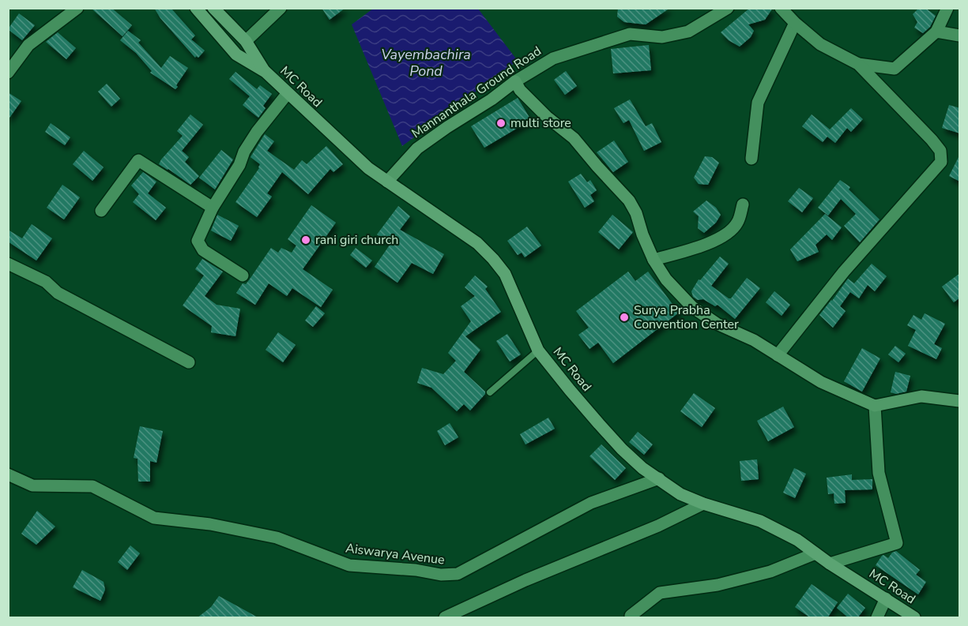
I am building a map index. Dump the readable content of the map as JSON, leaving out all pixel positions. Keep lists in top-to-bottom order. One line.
{"streets":{"main road":["MC Road"],"street":["Mannanthala Ground Road","Aiswarya Avenue"]},"crossings":[["MC Road","Mannanthala Ground Road"],["MC Road","Aiswarya Avenue"]],"water":["Vayembachira Pond"],"places":["multi store","rani giri church","Surya Prabha Convention Center"]}
